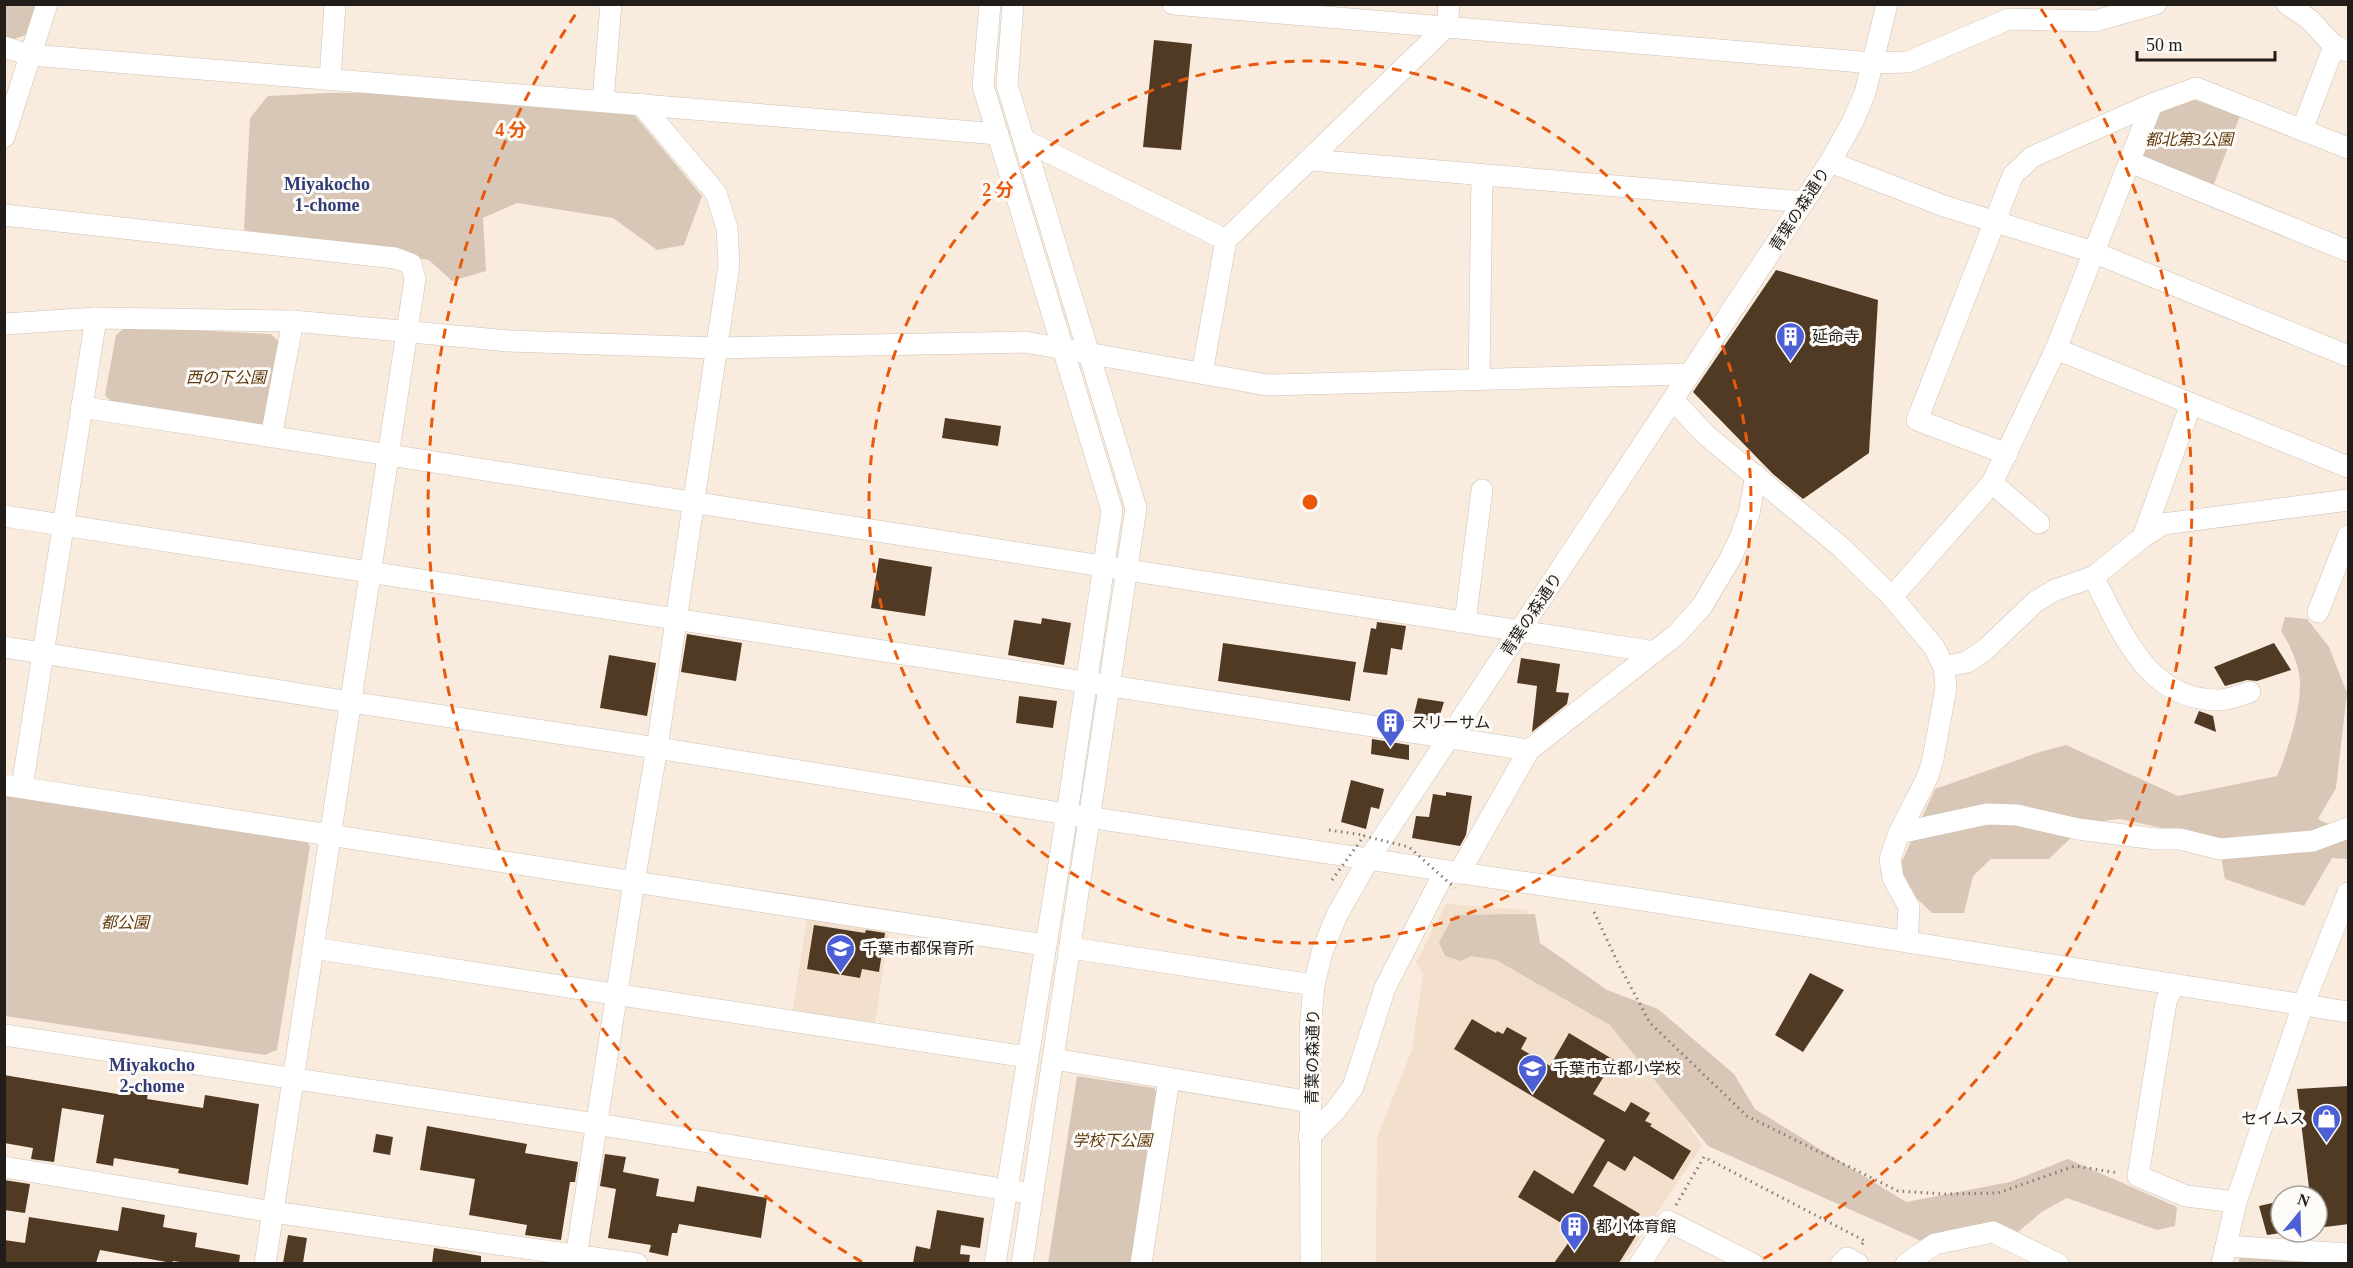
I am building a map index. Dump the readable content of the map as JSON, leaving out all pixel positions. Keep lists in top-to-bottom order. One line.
{"streets":{"street":["青葉の森通り"]},"districts":["Miyakocho 1-chome","Miyakocho 2-chome"],"parks":["都北第3公園","西の下公園","都公園","学校下公園"],"places":{"building":["延命寺","スリーサム","都小体育館"],"school or university":["千葉市都保育所","千葉市立都小学校"],"shop":["セイムス"]},"scale_bar":"50 m","north":"top","rings":["4 分","2 分"]}
